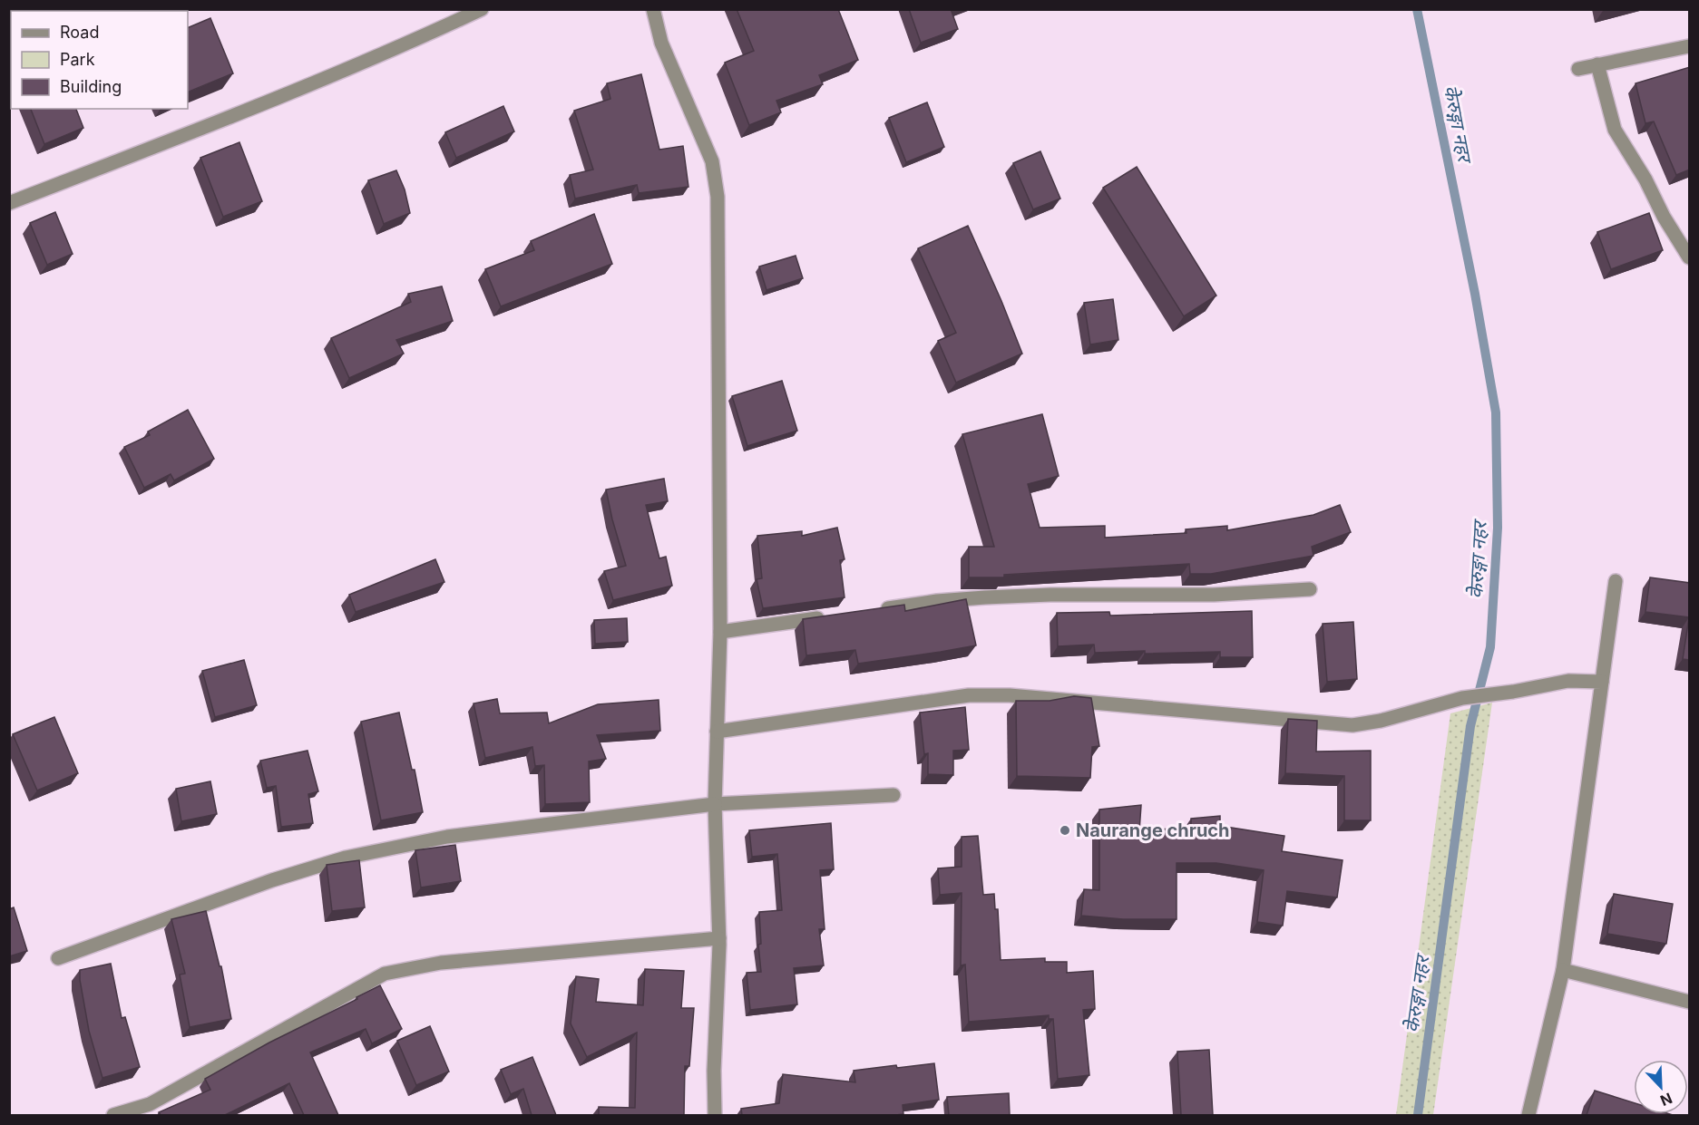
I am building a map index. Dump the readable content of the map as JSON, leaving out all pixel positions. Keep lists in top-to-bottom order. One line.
{"water":["केेरुङ्गा नहर"],"places":["Naurange chruch"],"legend":["Road","Park","Building"],"north":"bottom right"}
